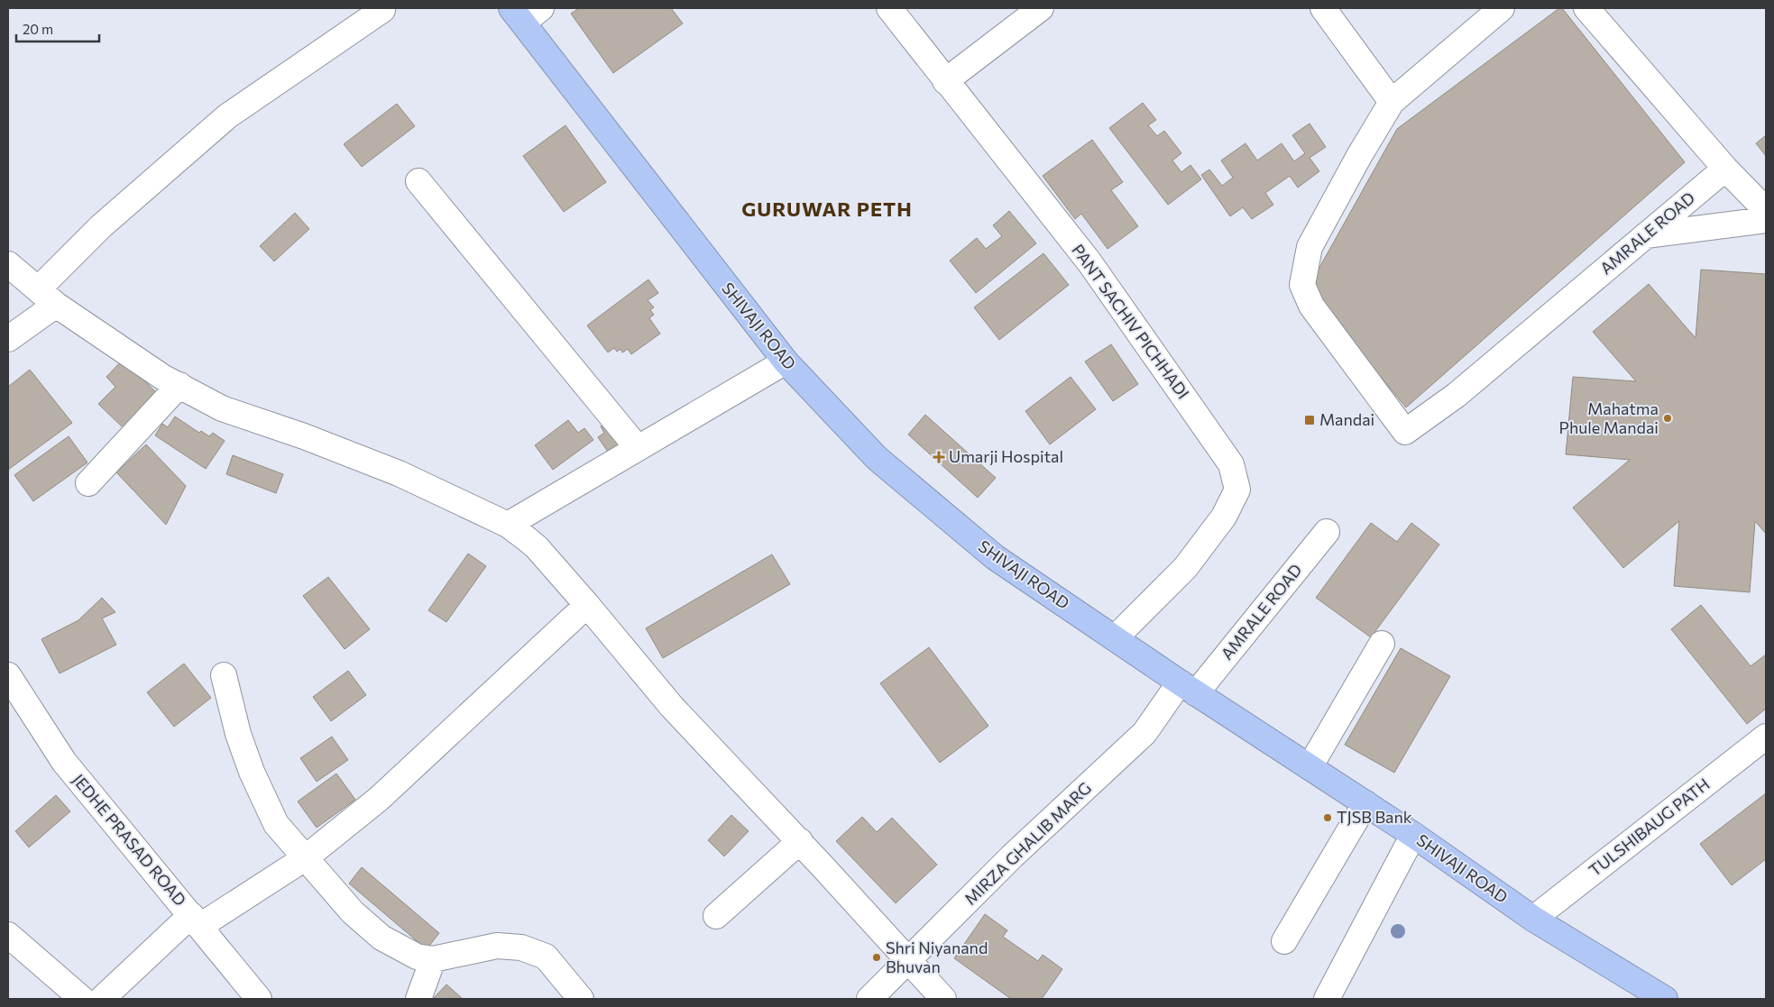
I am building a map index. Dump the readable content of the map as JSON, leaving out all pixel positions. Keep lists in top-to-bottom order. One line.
{"streets":{"highway":["SHIVAJI ROAD"],"street":["AMRALE ROAD","PANT SACHIV PICHHADI","TULSHIBAUG PATH","JEDHE PRASAD ROAD","MIRZA GHALIB MARG"]},"crossings":[["AMRALE ROAD","SHIVAJI ROAD"],["AMRALE ROAD","MIRZA GHALIB MARG"],["PANT SACHIV PICHHADI","SHIVAJI ROAD"],["SHIVAJI ROAD","TULSHIBAUG PATH"],["SHIVAJI ROAD","MIRZA GHALIB MARG"]],"districts":["GURUWAR PETH"],"places":{"other":["Mahatma Phule Mandai","TJSB Bank","Shri Niyanand Bhuvan"],"transit":["Mandai"],"health":["Umarji Hospital"]},"scale_bar":"20 m"}
